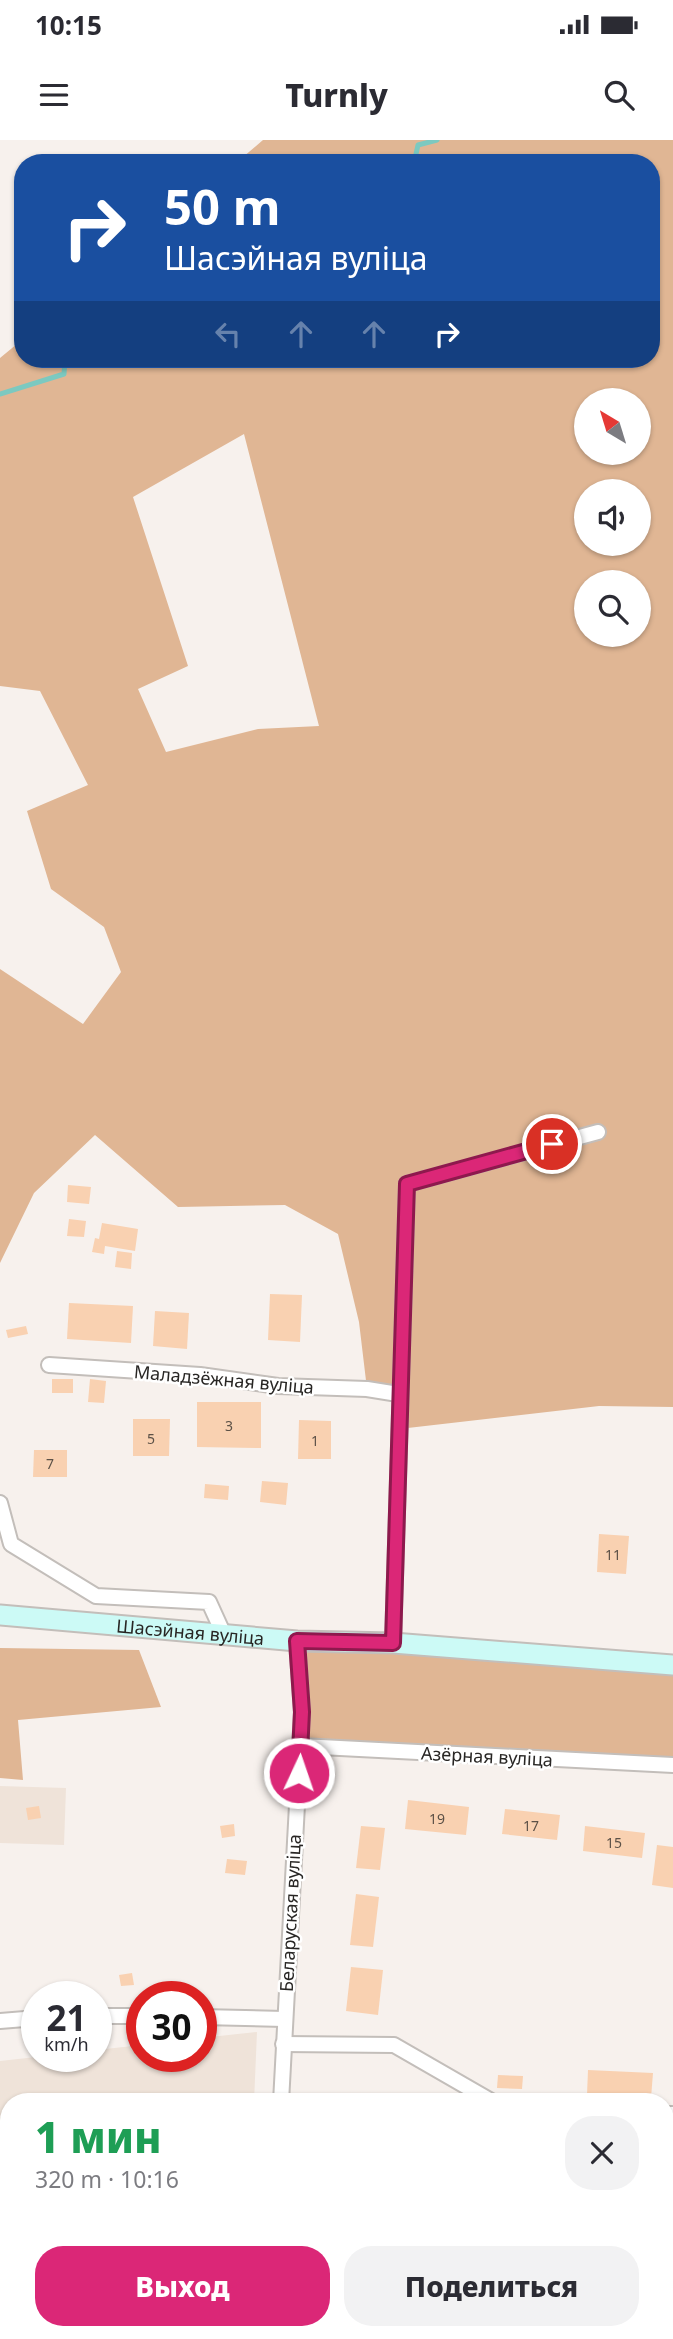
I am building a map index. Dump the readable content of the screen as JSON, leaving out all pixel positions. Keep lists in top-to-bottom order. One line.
{"streets":{"main road":["Шасэйная вуліца"],"street":["Маладзёжная вуліца","Азёрная вуліца","Беларуская вуліца"]},"crossings":[["Шасэйная вуліца","Беларуская вуліца"],["Азёрная вуліца","Беларуская вуліца"]],"house_numbers":["3","5","1","7","11","19","17","15"],"north":"top left","page":{"status":"10:15","header":"Turnly","turn":["50 m","Шасэйная вуліца"],"speed":"21 km/h","limit":"30","heading":["1 мин","320 m · 10:16"],"buttons":["Выход","Поделиться"]}}
